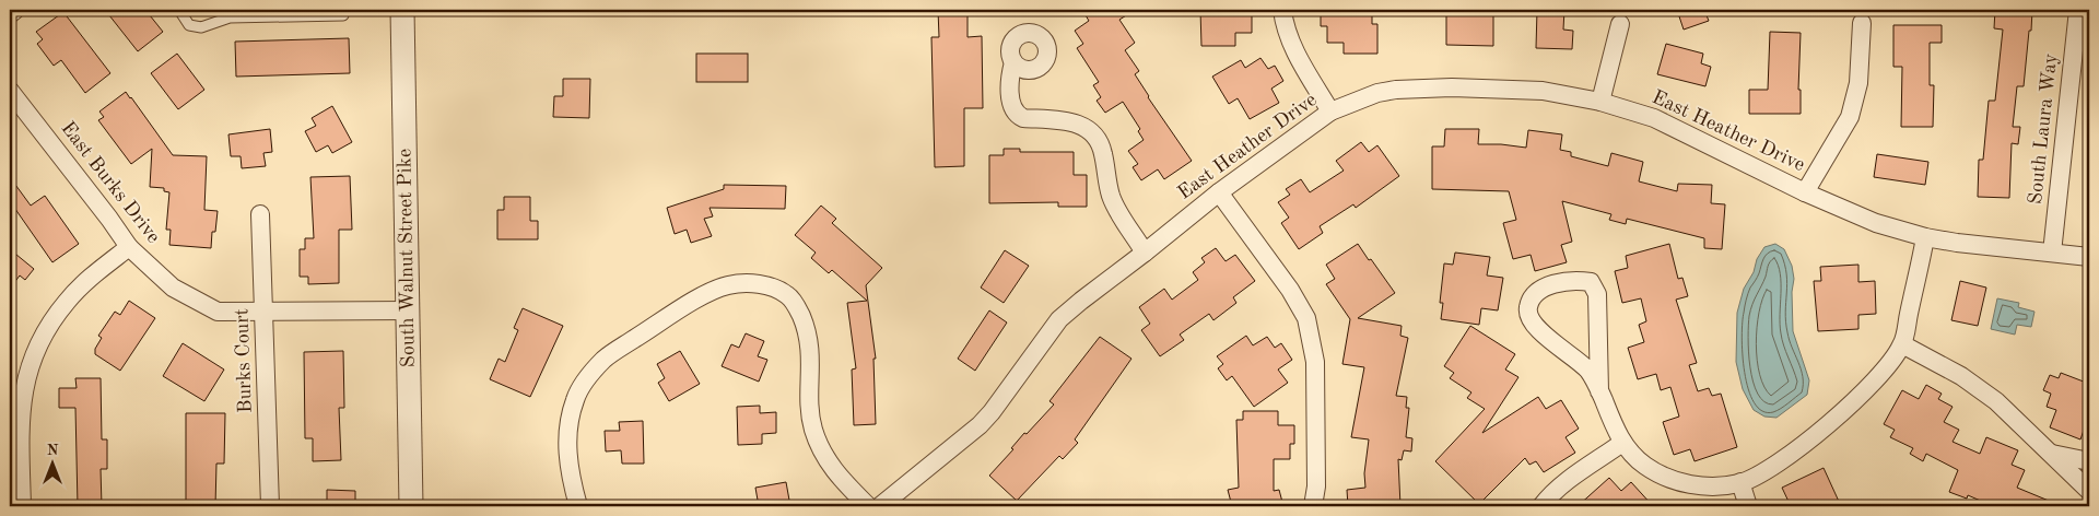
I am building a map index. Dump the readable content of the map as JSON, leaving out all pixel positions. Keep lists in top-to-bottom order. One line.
{"streets":{"street":["South Laura Way","East Heather Drive","East Burks Drive","South Walnut Street Pike","Burks Court"]},"crossings":[["South Laura Way","East Heather Drive"],["East Burks Drive","South Walnut Street Pike"],["East Burks Drive","Burks Court"]],"north":"top"}
